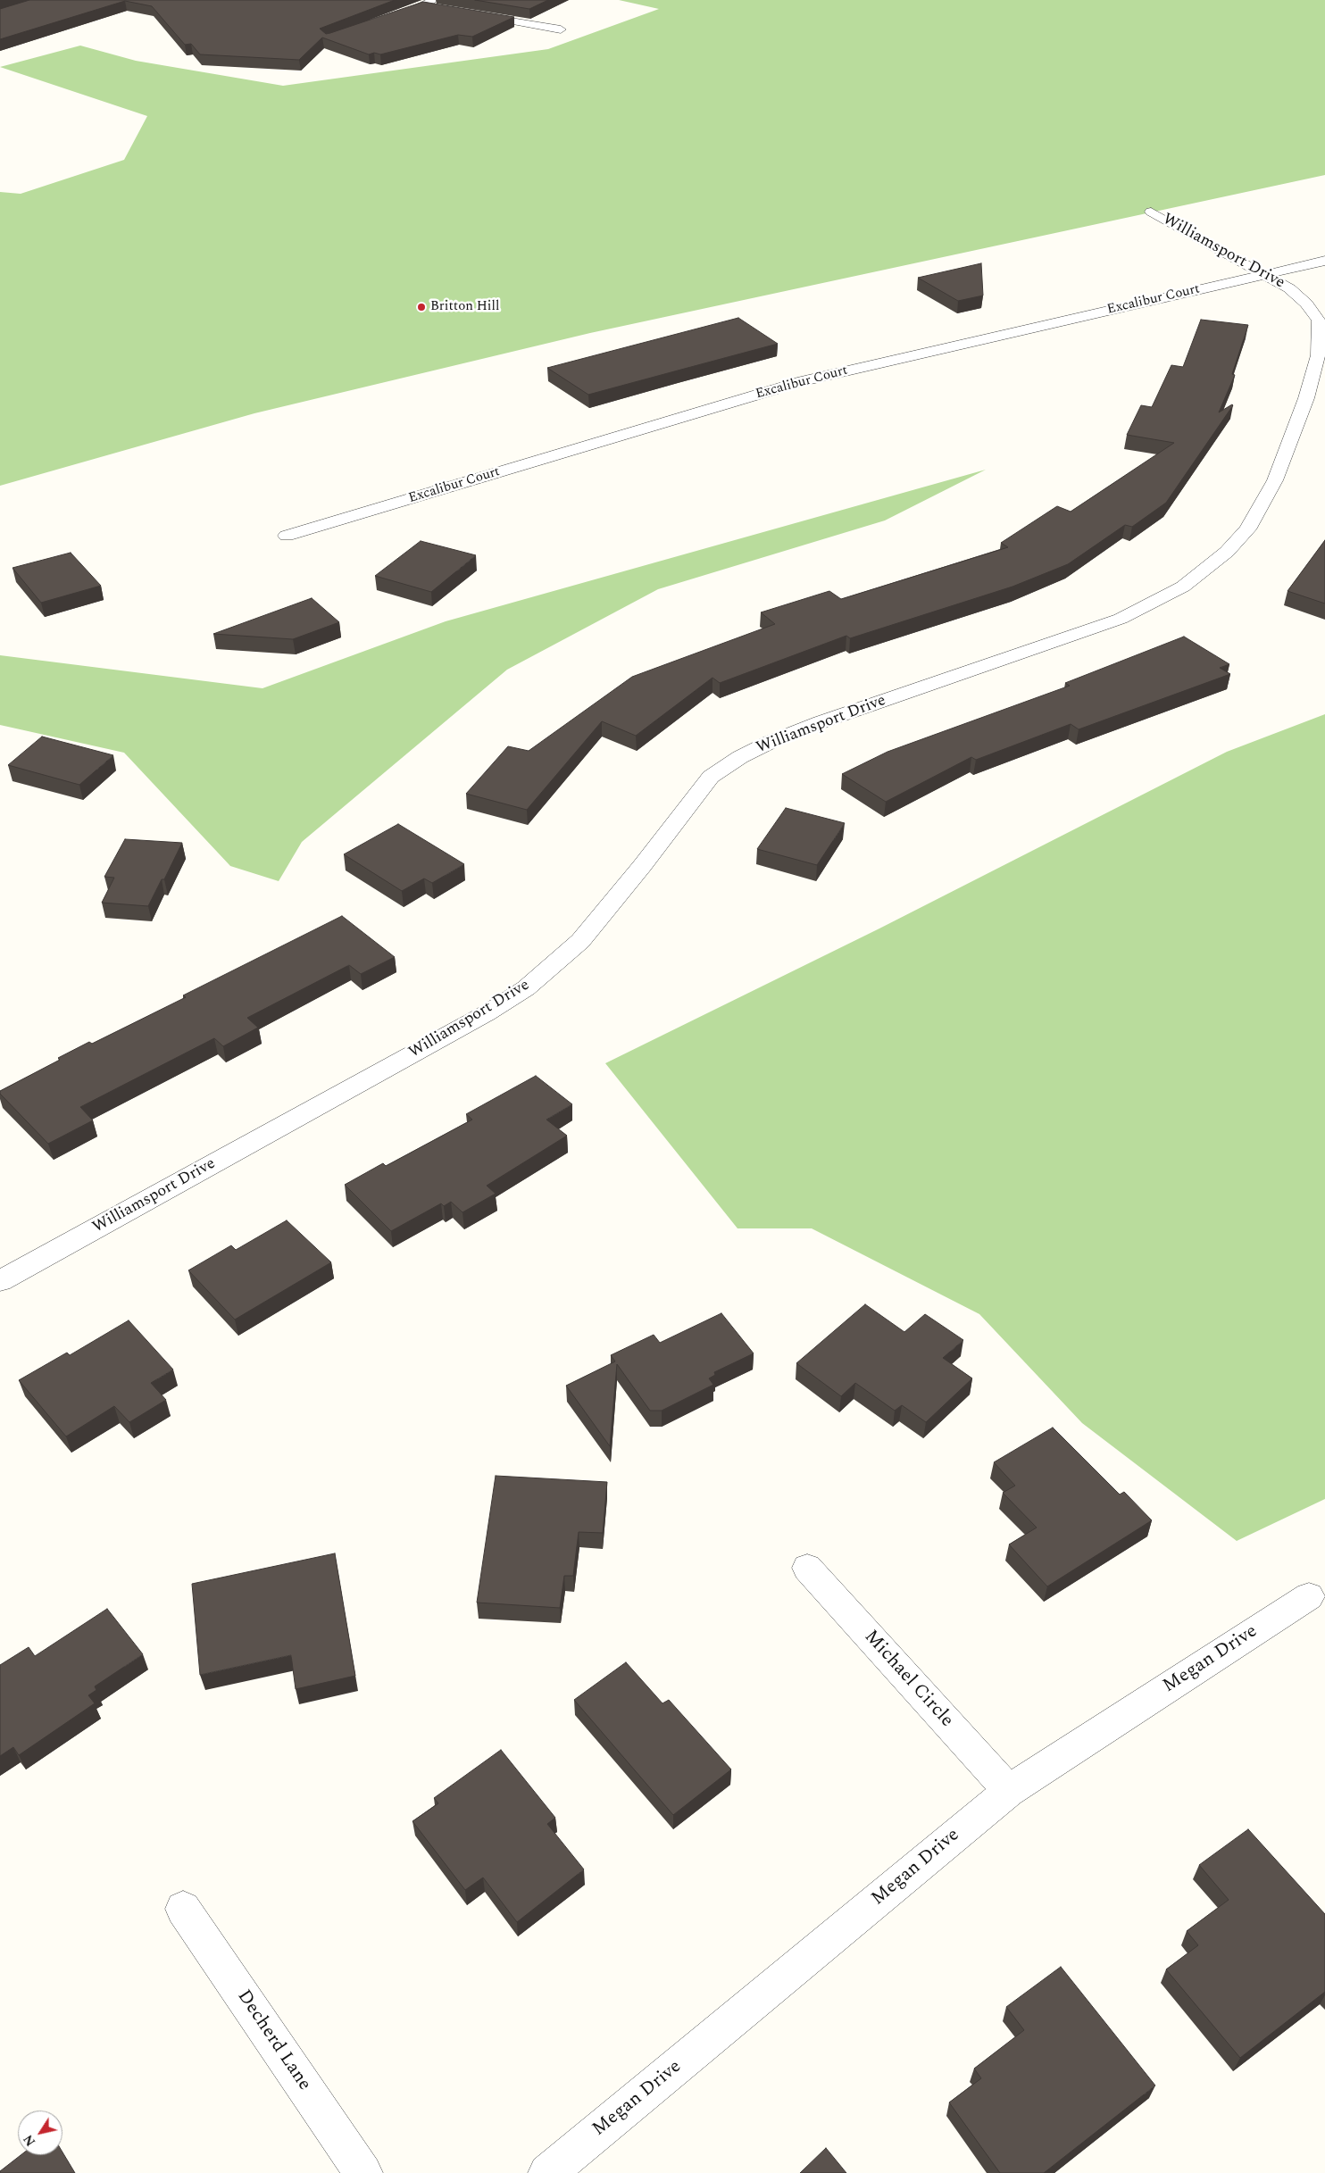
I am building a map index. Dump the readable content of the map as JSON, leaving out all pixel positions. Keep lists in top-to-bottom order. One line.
{"streets":{"street":["Williamsport Drive","Excalibur Court","Megan Drive","Michael Circle","Decherd Lane"]},"crossings":[["Williamsport Drive","Excalibur Court"],["Megan Drive","Michael Circle"]],"places":["Britton Hill"],"north":"bottom left"}
